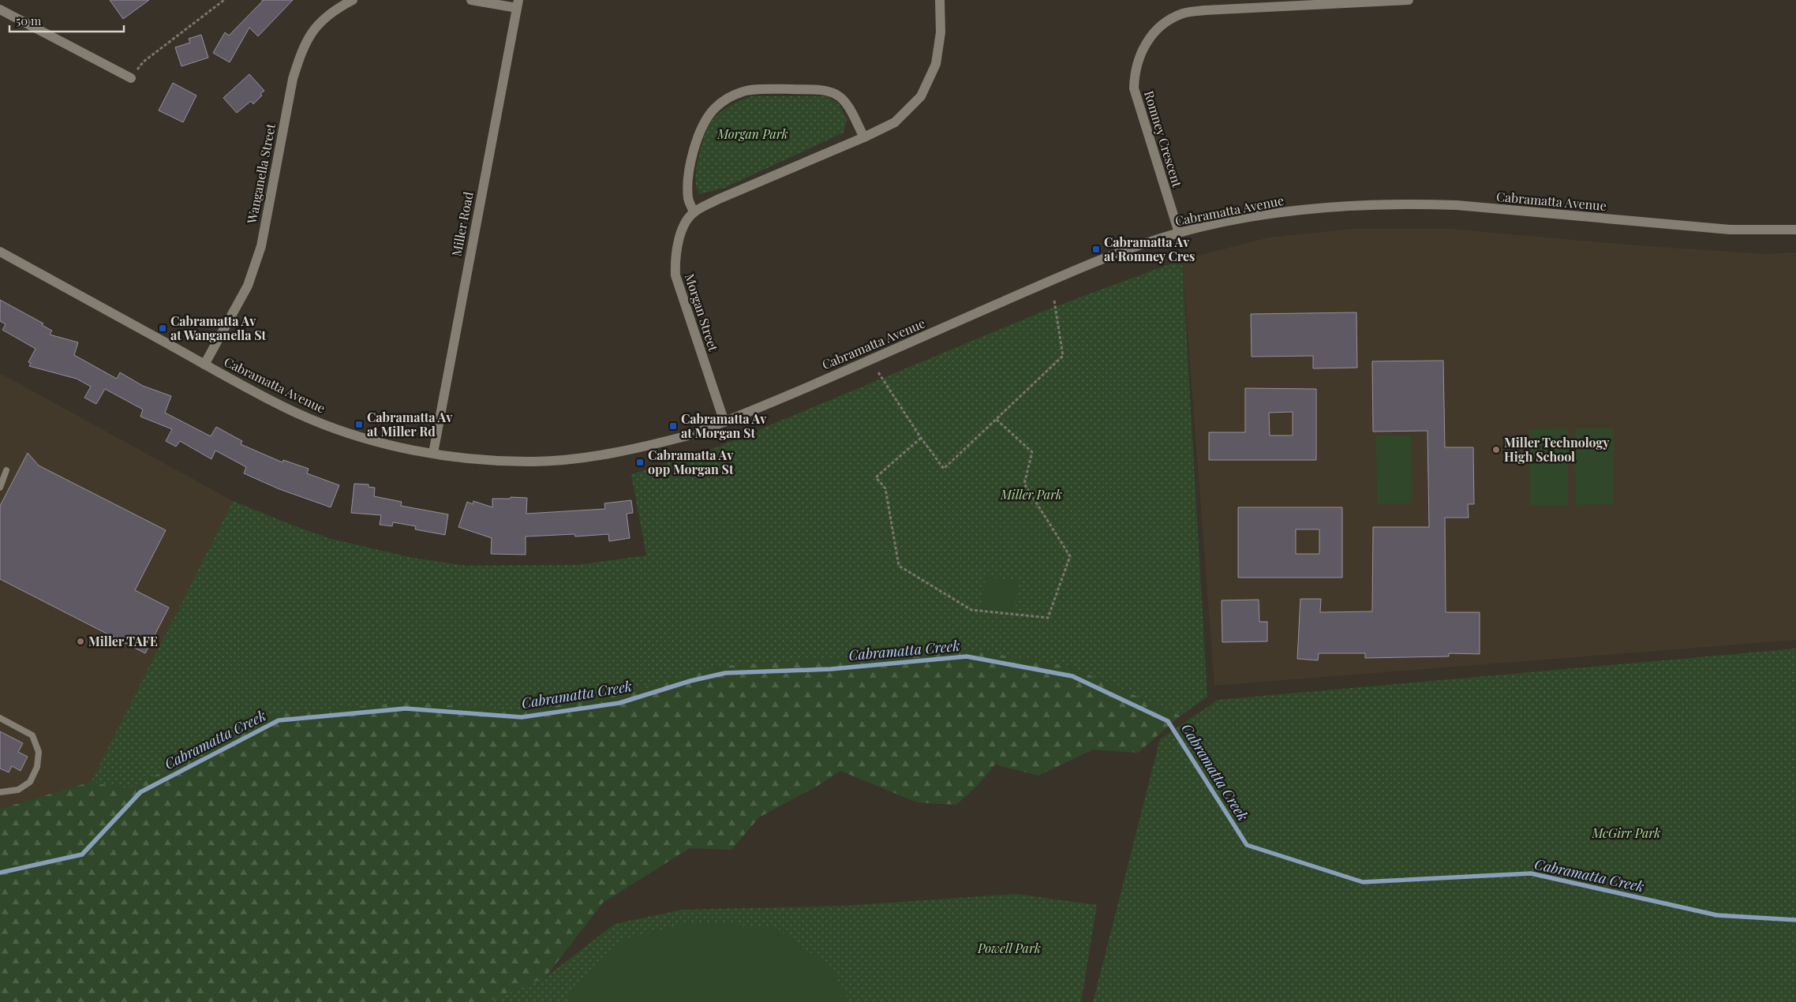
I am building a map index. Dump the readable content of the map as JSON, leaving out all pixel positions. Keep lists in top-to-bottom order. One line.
{"streets":{"street":["Romney Crescent","Wanganella Street","Cabramatta Avenue","Miller Road","Morgan Street"]},"crossings":[["Romney Crescent","Cabramatta Avenue"],["Wanganella Street","Cabramatta Avenue"],["Cabramatta Avenue","Miller Road"],["Cabramatta Avenue","Morgan Street"]],"water":["Cabramatta Creek"],"parks":["Morgan Park","Miller Park","McGirr Park","Powell Park"],"places":{"transit":["Cabramatta Av at Romney Cres","Cabramatta Av at Wanganella St","Cabramatta Av at Miller Rd","Cabramatta Av at Morgan St","Cabramatta Av opp Morgan St"],"other":["Miller Technology High School","Miller TAFE"]},"scale_bar":"50 m"}
